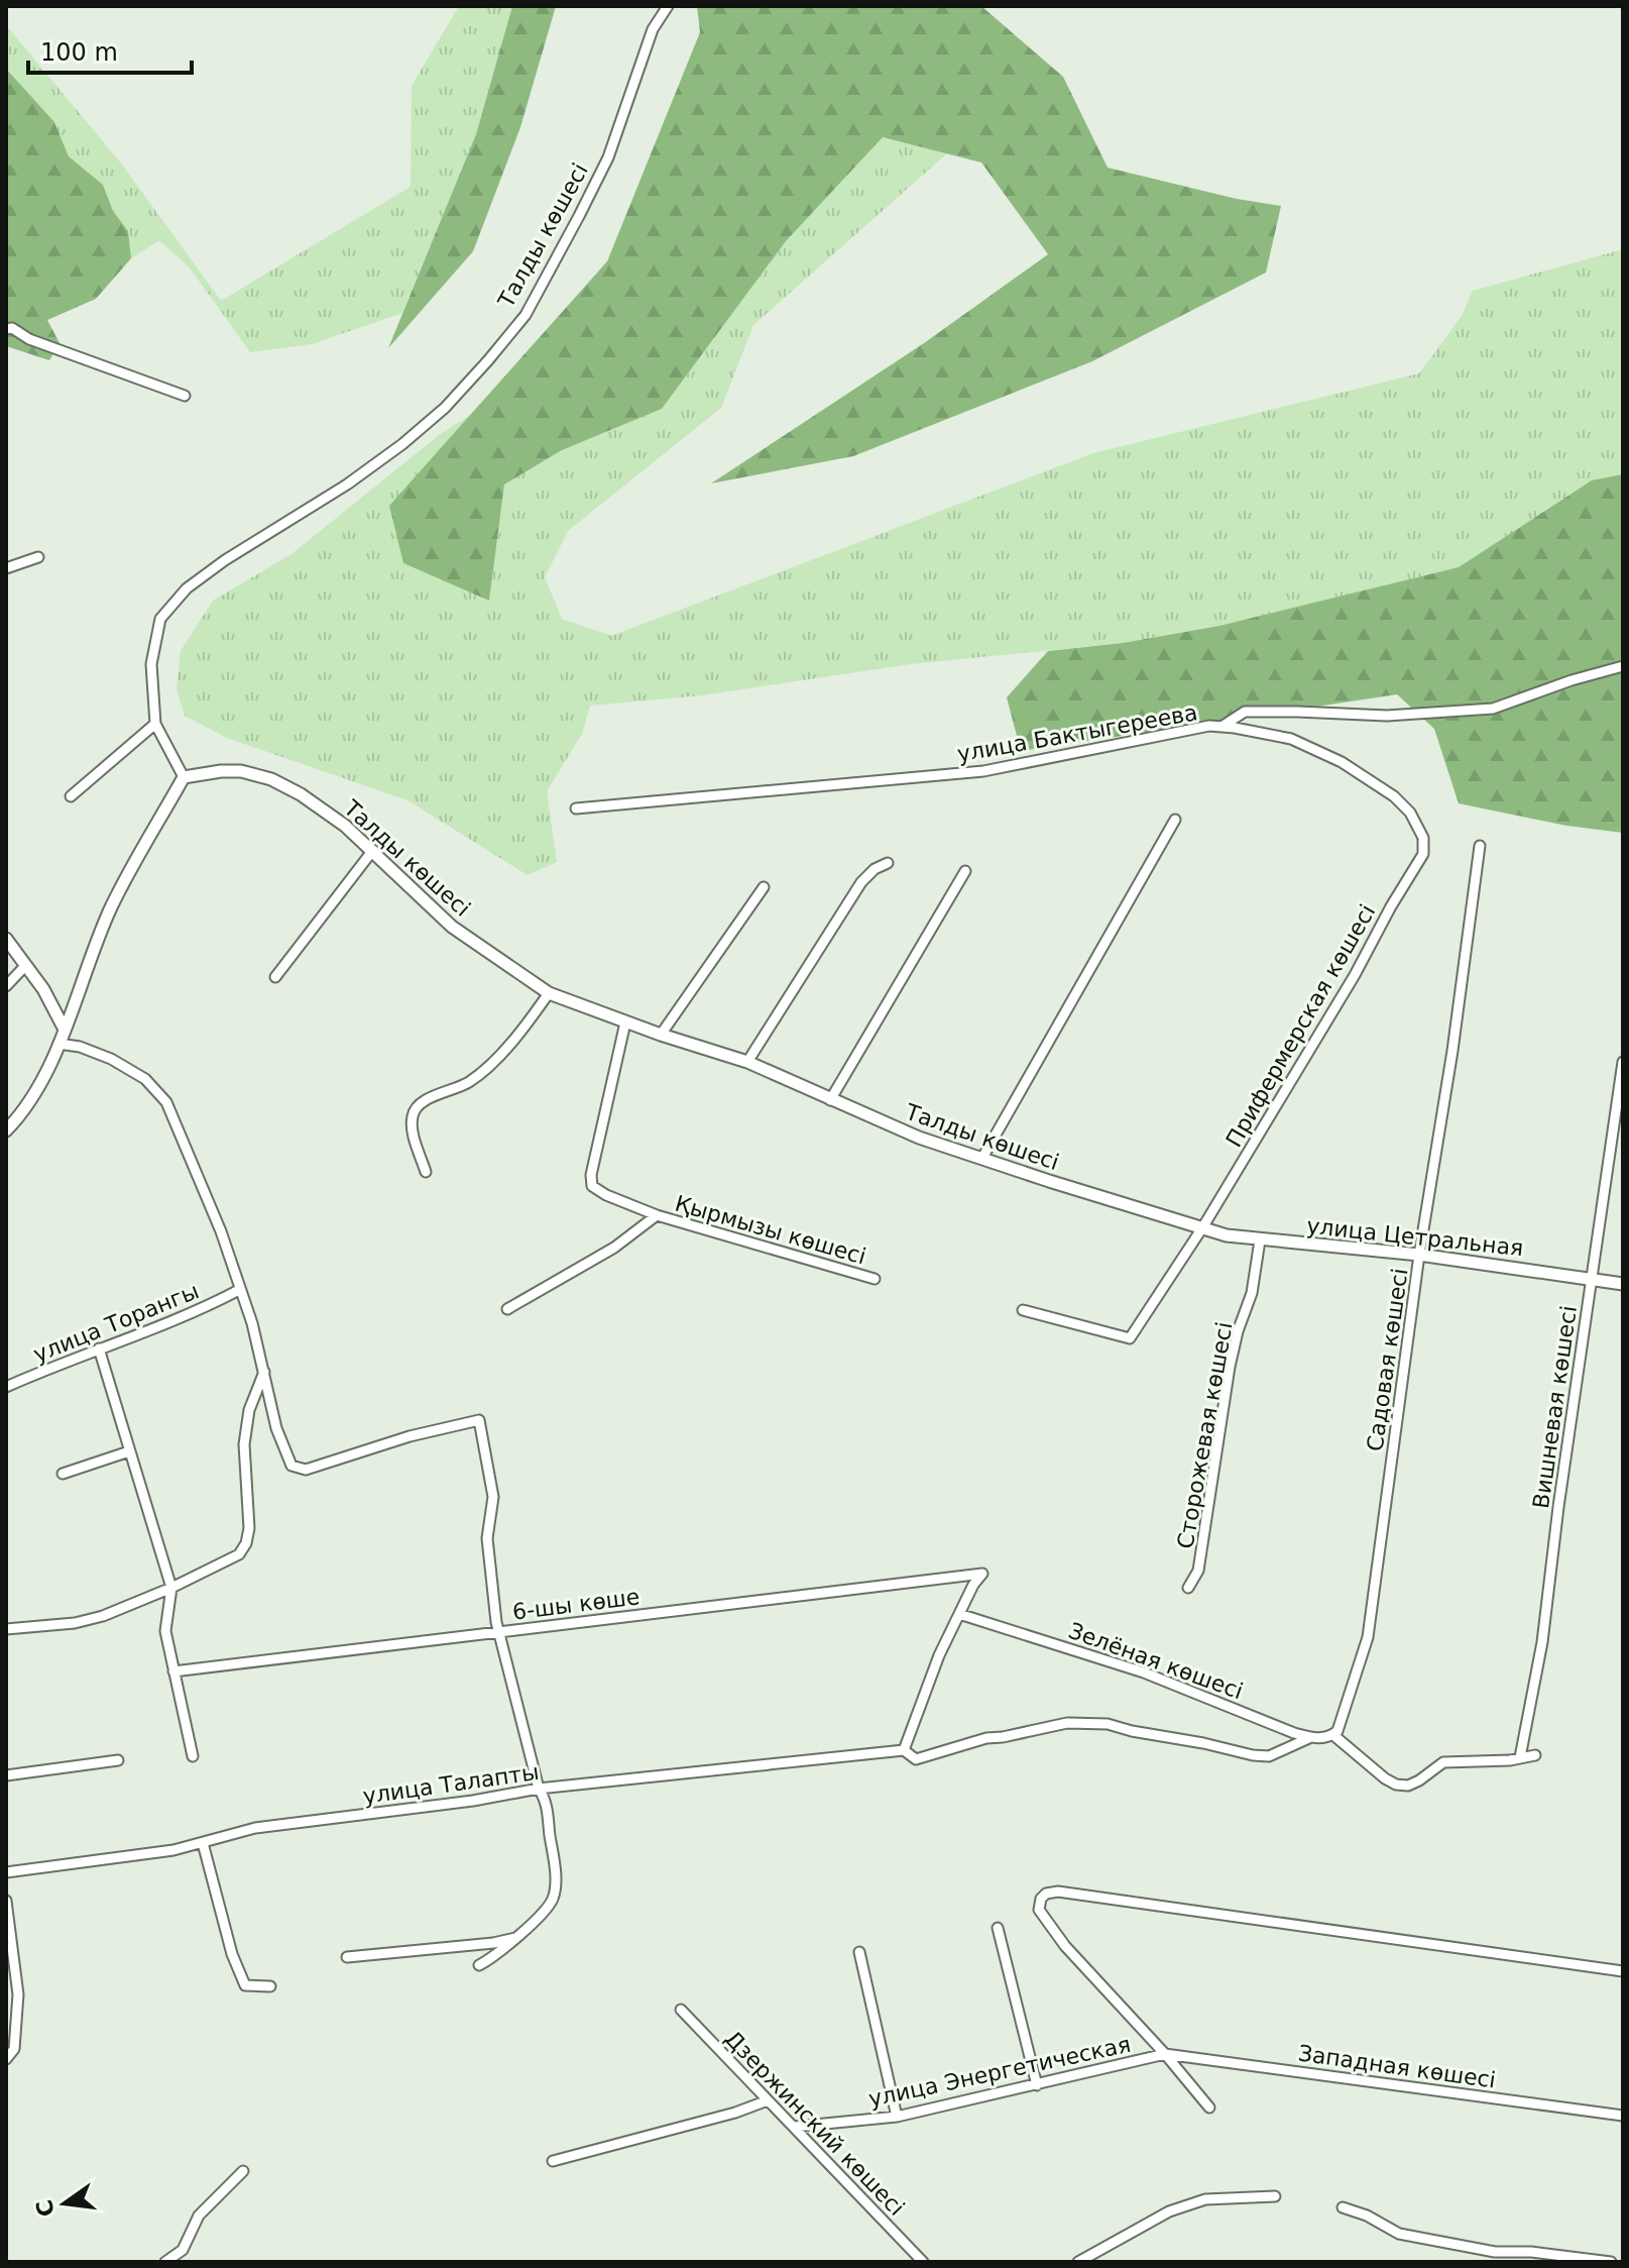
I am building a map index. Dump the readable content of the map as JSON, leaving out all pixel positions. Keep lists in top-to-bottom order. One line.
{"streets":{"street":["Талды көшесі","улица Бактыгереева","Прифермерская көшесі","Қырмызы көшесі","улица Цетральная","улица Торангы","Садовая көшесі","Вишневая көшесі","Сторожевая көшесі","6-шы көше","Зелёная көшесі","улица Талапты","Западная көшесі","улица Энергетическая","Дзержинский көшесі"]},"crossings":[["Талды көшесі","Прифермерская көшесі"],["Талды көшесі","Қырмызы көшесі"],["Талды көшесі","улица Цетральная"],["улица Бактыгереева","Прифермерская көшесі"],["Прифермерская көшесі","улица Цетральная"],["улица Цетральная","Садовая көшесі"],["улица Цетральная","Вишневая көшесі"],["улица Цетральная","Сторожевая көшесі"],["Садовая көшесі","Зелёная көшесі"],["6-шы көше","Зелёная көшесі"],["Зелёная көшесі","улица Талапты"],["Западная көшесі","улица Энергетическая"],["улица Энергетическая","Дзержинский көшесі"]],"scale_bar":"100 m","north":"left"}
